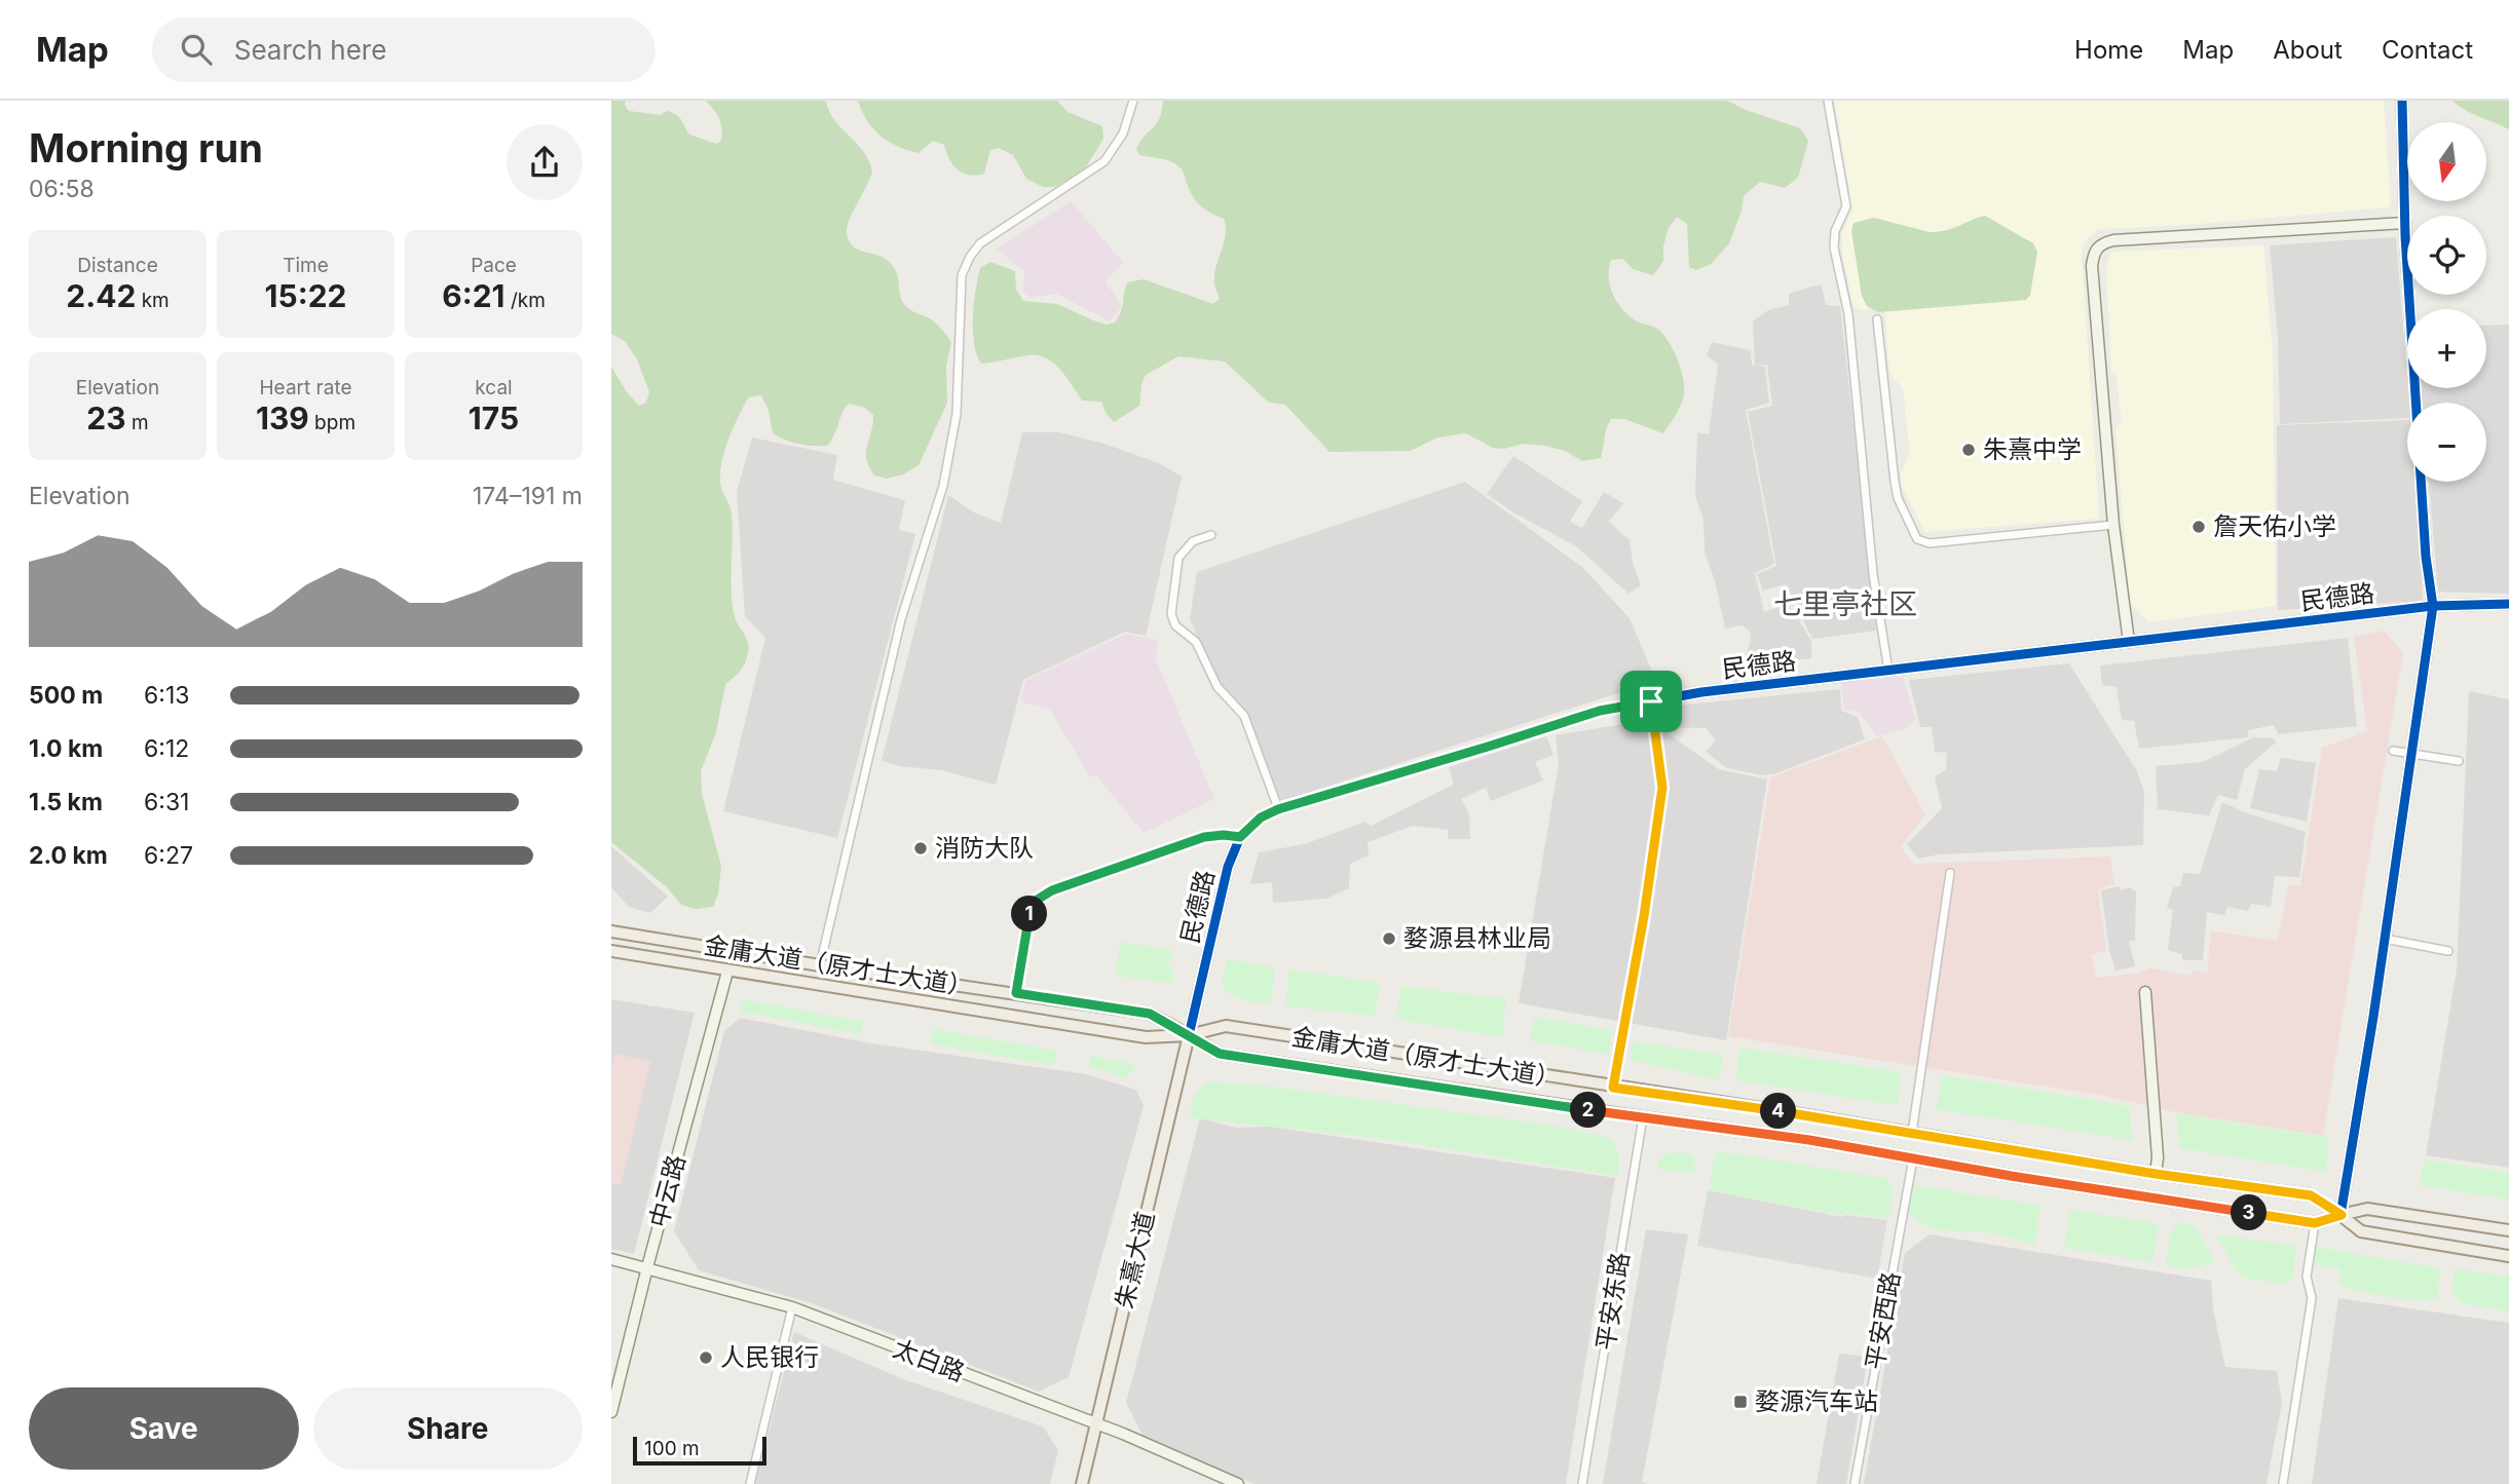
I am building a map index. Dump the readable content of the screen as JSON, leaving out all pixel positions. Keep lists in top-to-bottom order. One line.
{"streets":{"main road":["金庸大道（原才士大道）","朱熹大道"],"street":["民德路","中云路","平安东路","平安西路","太白路"]},"crossings":[["民德路","金庸大道（原才士大道）"],["民德路","朱熹大道"],["金庸大道（原才士大道）","中云路"],["金庸大道（原才士大道）","朱熹大道"],["金庸大道（原才士大道）","平安东路"],["金庸大道（原才士大道）","平安西路"],["中云路","太白路"],["朱熹大道","太白路"]],"districts":["七里亭社区"],"places":{"other":["朱熹中学","詹天佑小学","消防大队","婺源县林业局","人民银行"],"transit":["婺源汽车站"]},"scale_bar":"100 m","north":"bottom","page":{"header":"Map","search":"Search here","nav":["Home","Map","About","Contact"],"heading":["Morning run","06:58"],"map_buttons":["+","−"],"stats":[["Distance","2.42 km"],["Time","15:22"],["Pace","6:21 /km"],["Elevation","23 m"],["Heart rate","139 bpm"],["kcal","175"]],"chart":["Elevation","174–191 m"],"list":[{"name":"500 m","note":"6:13"},{"name":"1.0 km","note":"6:12"},{"name":"1.5 km","note":"6:31"},{"name":"2.0 km","note":"6:27"}],"pins":["1","2","4","3"],"buttons":["Save","Share"],"scale":"100 m"}}
